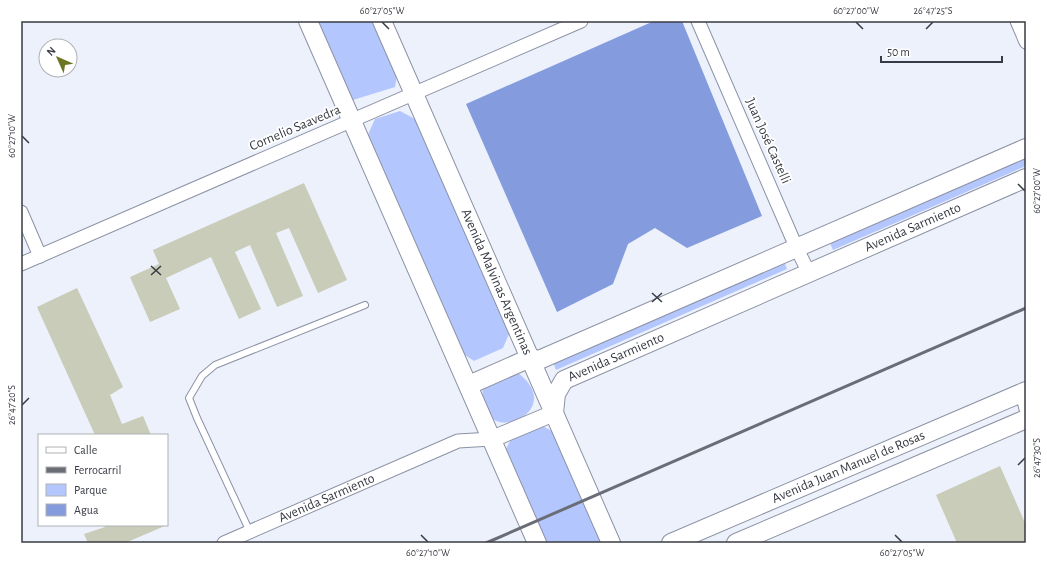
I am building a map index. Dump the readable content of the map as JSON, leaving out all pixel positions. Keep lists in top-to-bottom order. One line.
{"streets":{"main road":["Avenida Sarmiento","Avenida Malvinas Argentinas","Avenida Juan Manuel de Rosas"],"street":["Cornelio Saavedra","Juan José Castelli"]},"crossings":[["Cornelio Saavedra","Avenida Malvinas Argentinas"],["Juan José Castelli","Avenida Sarmiento"],["Avenida Sarmiento","Avenida Malvinas Argentinas"]],"legend":["Calle","Ferrocarril","Parque","Agua"],"scale_bar":"50 m","north":"top left","coordinates":["60°27'05\"W","60°27'00\"W","26°47'25\"S","60°27'10\"W","26°47'20\"S","26°47'30\"S"]}
